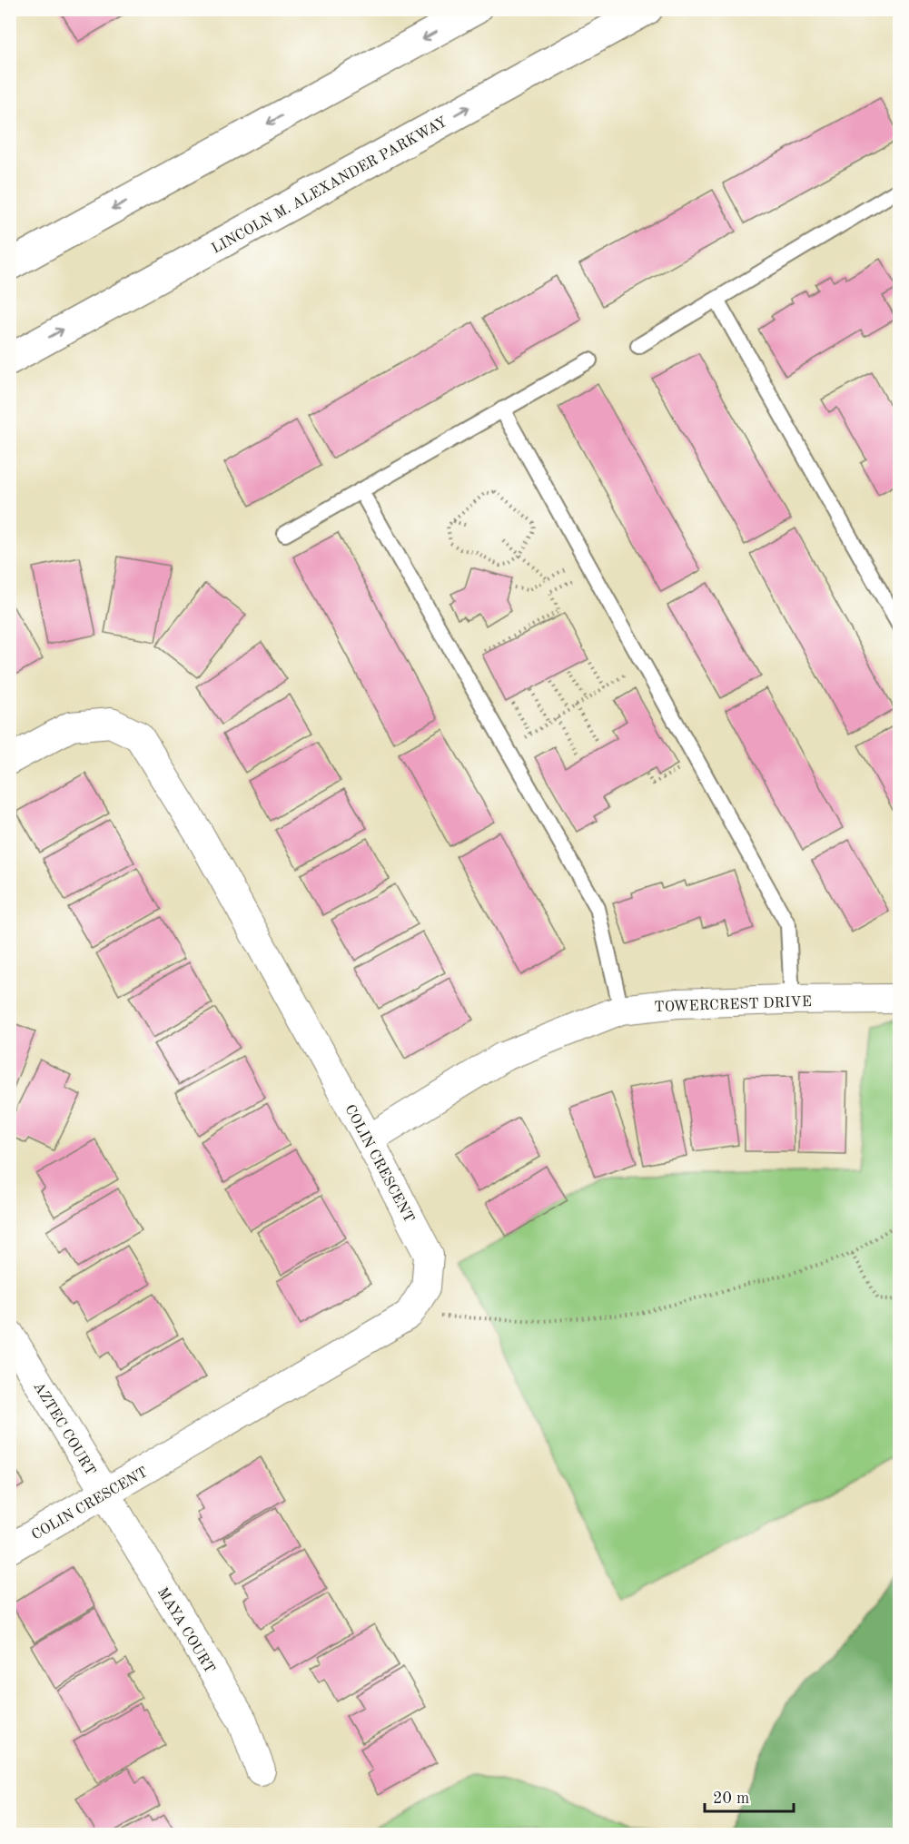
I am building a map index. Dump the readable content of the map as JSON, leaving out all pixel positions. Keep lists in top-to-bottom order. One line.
{"streets":{"highway":["LINCOLN M. ALEXANDER PARKWAY"],"street":["TOWERCREST DRIVE","COLIN CRESCENT","AZTEC COURT","MAYA COURT"]},"crossings":[["TOWERCREST DRIVE","COLIN CRESCENT"],["COLIN CRESCENT","AZTEC COURT"],["COLIN CRESCENT","MAYA COURT"],["AZTEC COURT","MAYA COURT"]],"scale_bar":"20 m"}
